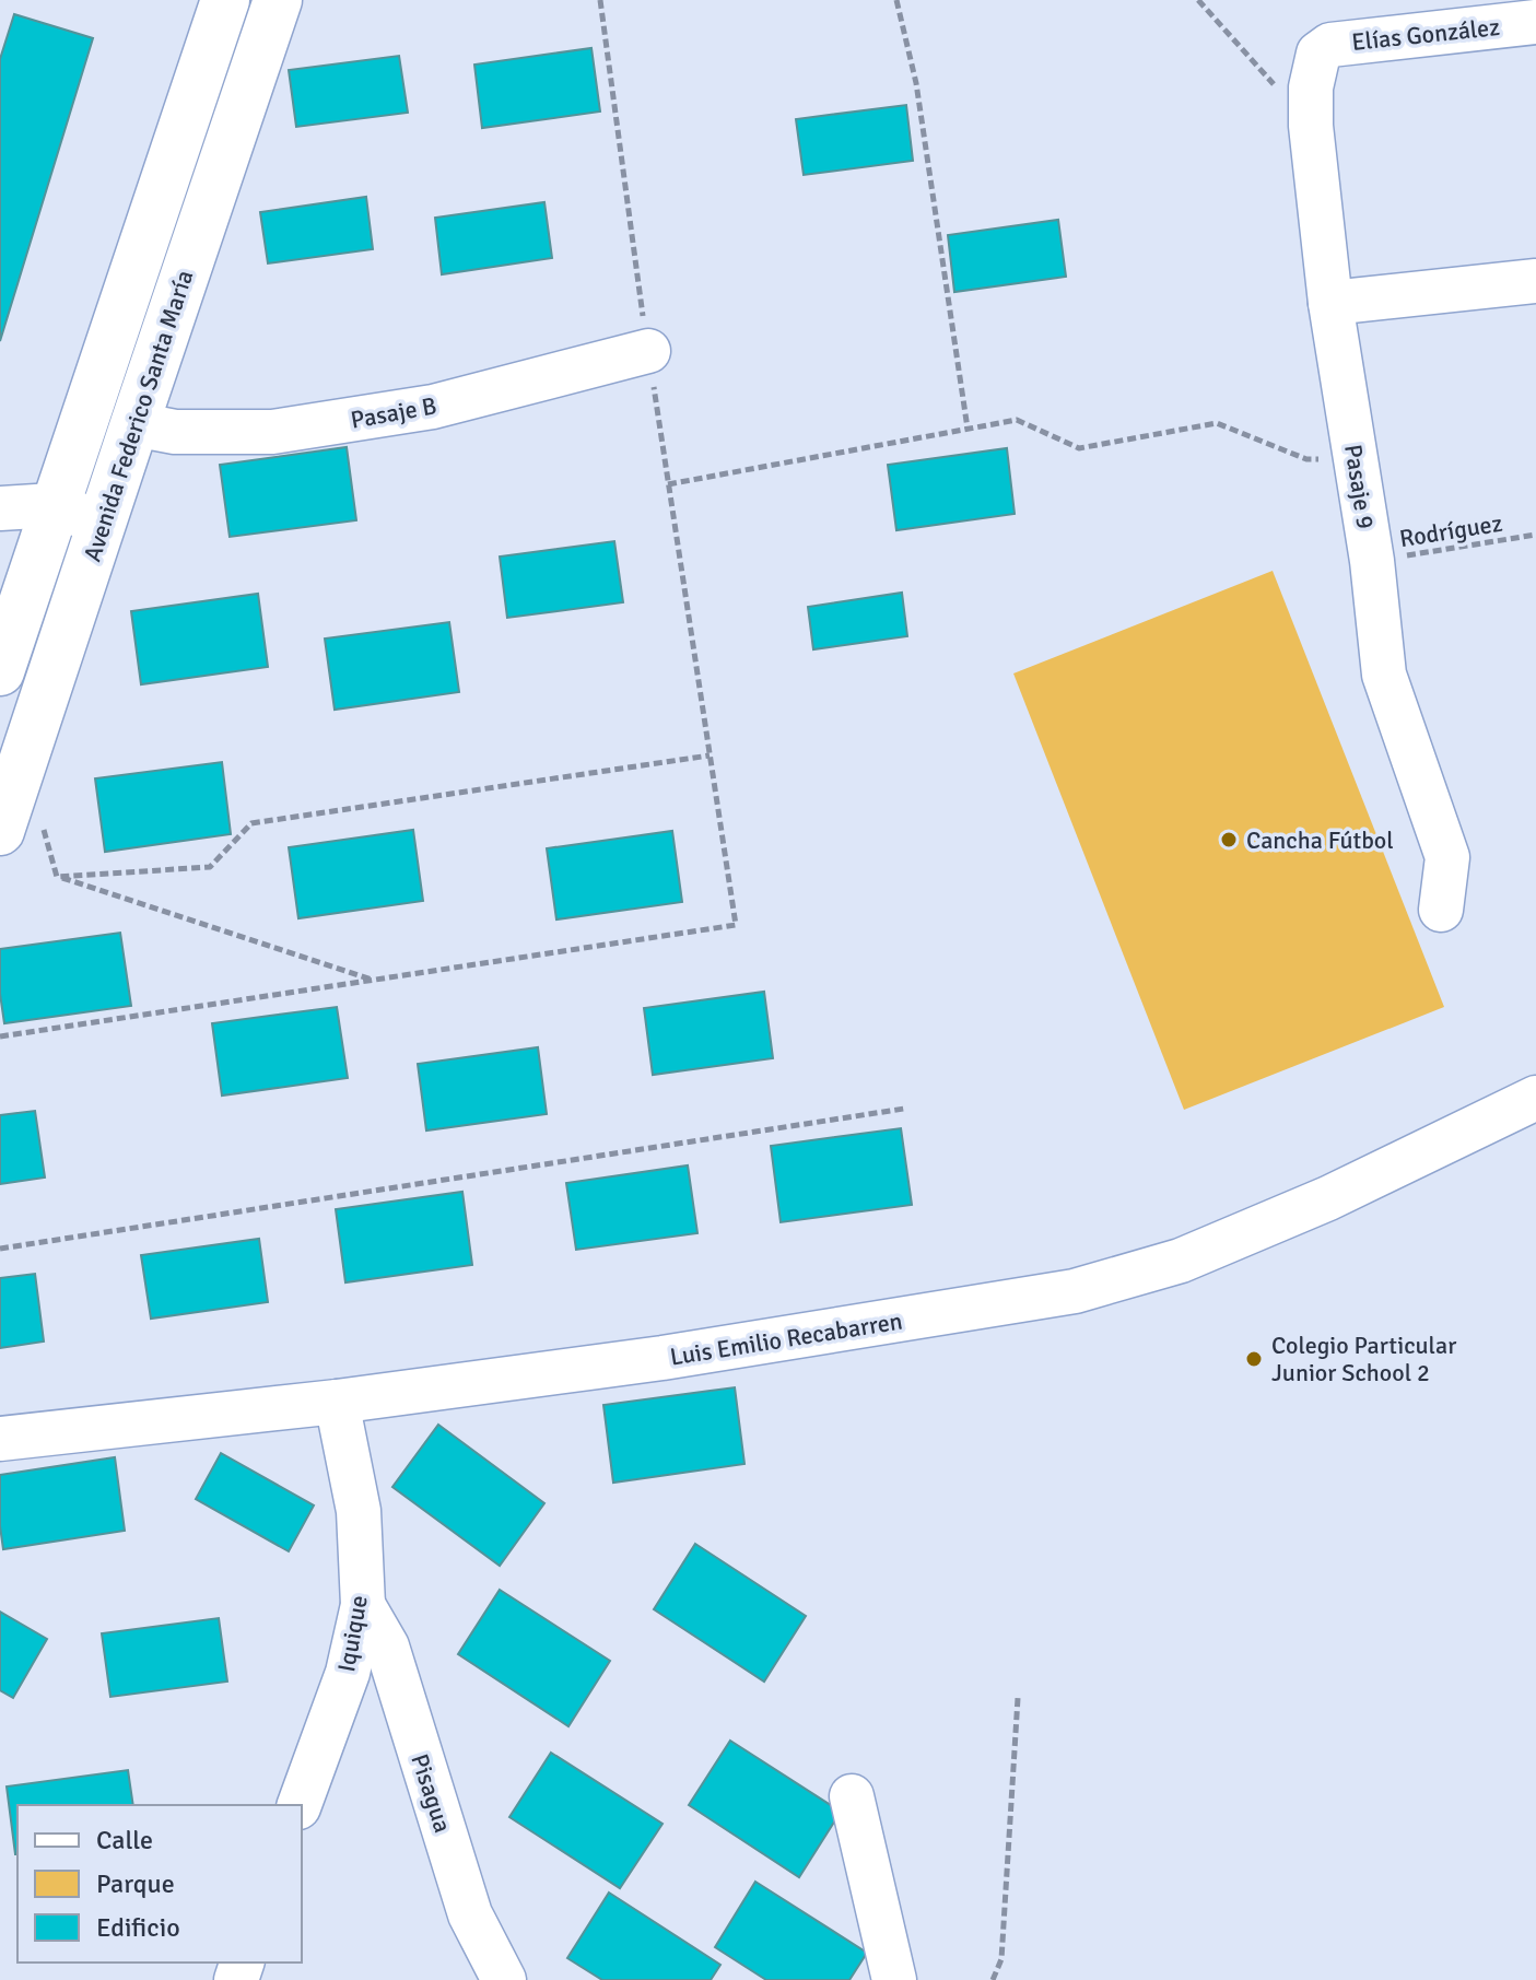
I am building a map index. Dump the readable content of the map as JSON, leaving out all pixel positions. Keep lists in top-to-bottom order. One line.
{"streets":{"main road":["Avenida Federico Santa María"],"street":["Elías González","Pasaje B","Pasaje 9","Luis Emilio Recabarren","Iquique","Pisagua"],"path":["Rodríguez"]},"crossings":[["Elías González","Pasaje 9"],["Pasaje B","Avenida Federico Santa María"],["Pasaje 9","Rodríguez"],["Luis Emilio Recabarren","Iquique"],["Iquique","Pisagua"]],"places":["Cancha Fútbol","Colegio Particular Junior School 2"],"legend":["Calle","Parque","Edificio"]}
